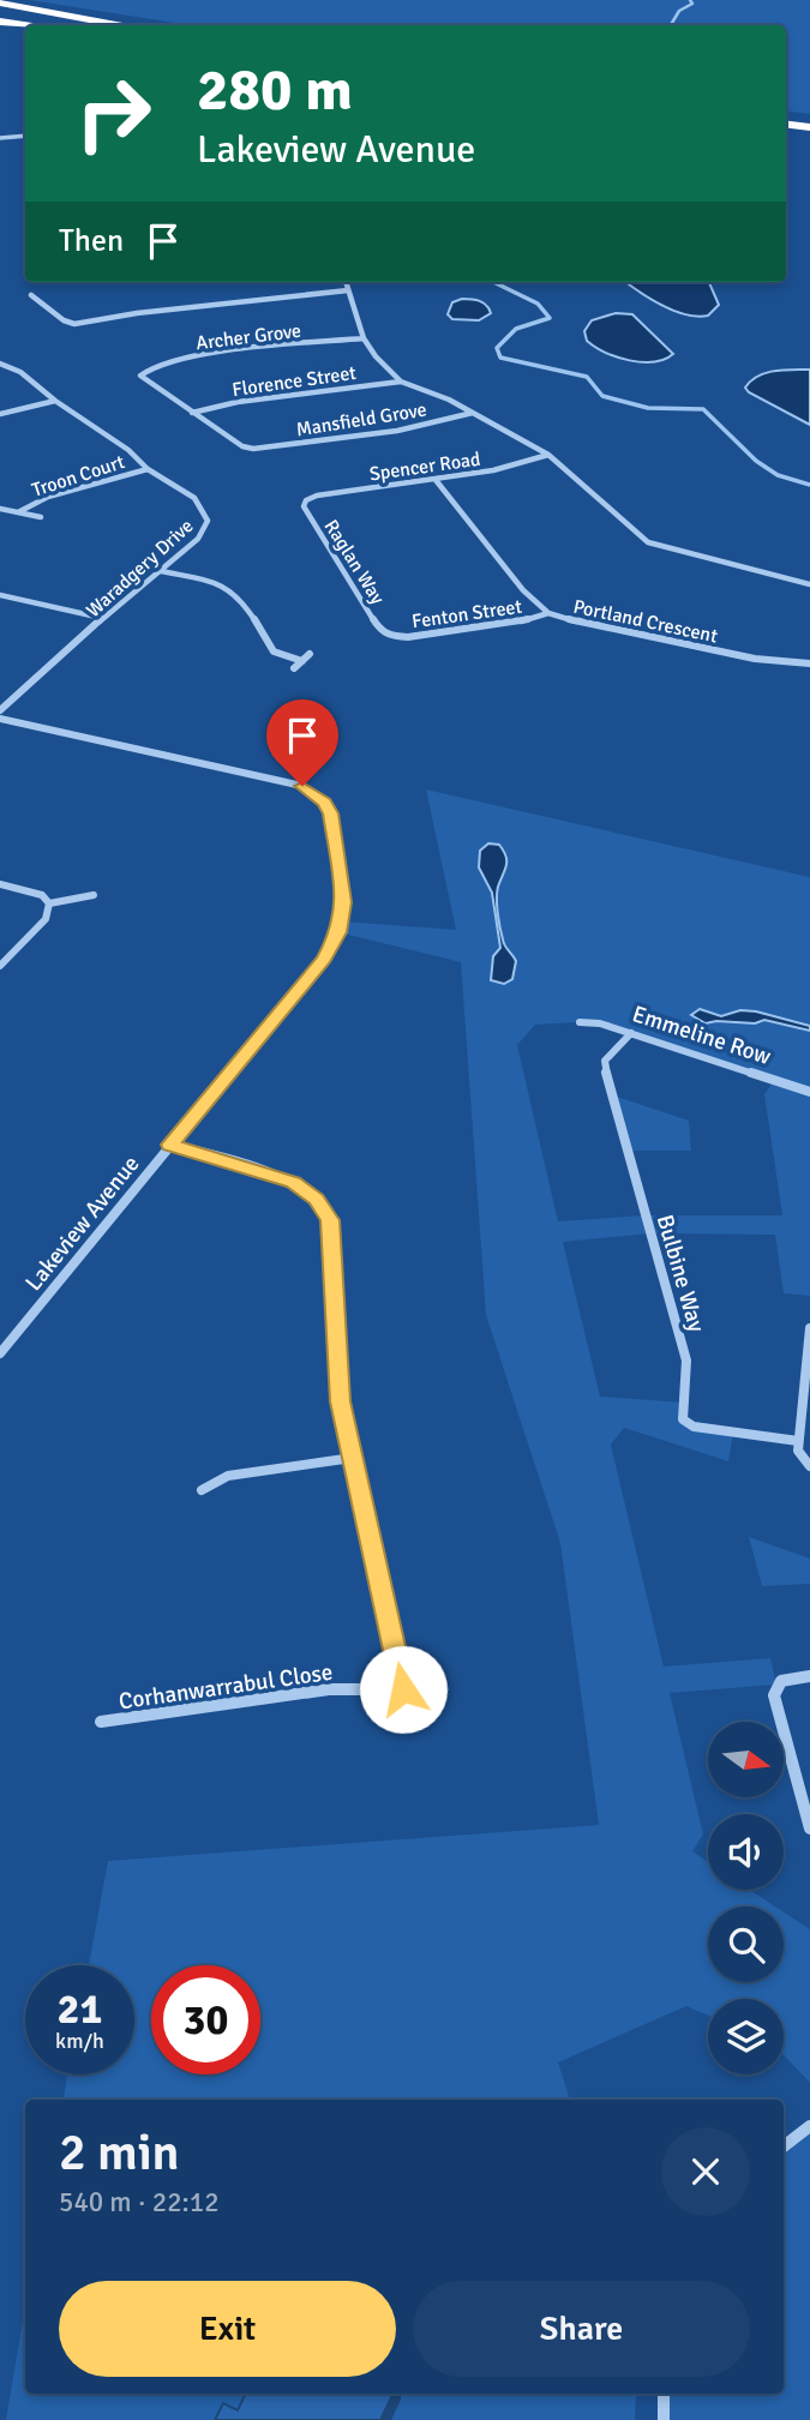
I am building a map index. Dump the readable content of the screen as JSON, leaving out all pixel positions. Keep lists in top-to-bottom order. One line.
{"streets":{"street":["Archer Grove","Florence Street","Mansfield Grove","Spencer Road","Troon Court","Raglan Way","Waradgery Drive","Fenton Street","Portland Crescent","Emmeline Row","Lakeview Avenue","Bulbine Way","Corhanwarrabul Close"]},"crossings":[["Archer Grove","Florence Street"],["Archer Grove","Mansfield Grove"],["Florence Street","Mansfield Grove"],["Spencer Road","Raglan Way"],["Spencer Road","Portland Crescent"],["Troon Court","Waradgery Drive"],["Raglan Way","Fenton Street"],["Fenton Street","Portland Crescent"],["Emmeline Row","Bulbine Way"],["Lakeview Avenue","Corhanwarrabul Close"]],"north":"right","page":{"turn":["280 m","Lakeview Avenue"],"then":"Then","speed":"21 km/h","limit":"30","heading":["2 min","540 m · 22:12"],"buttons":["Exit","Share"]}}
